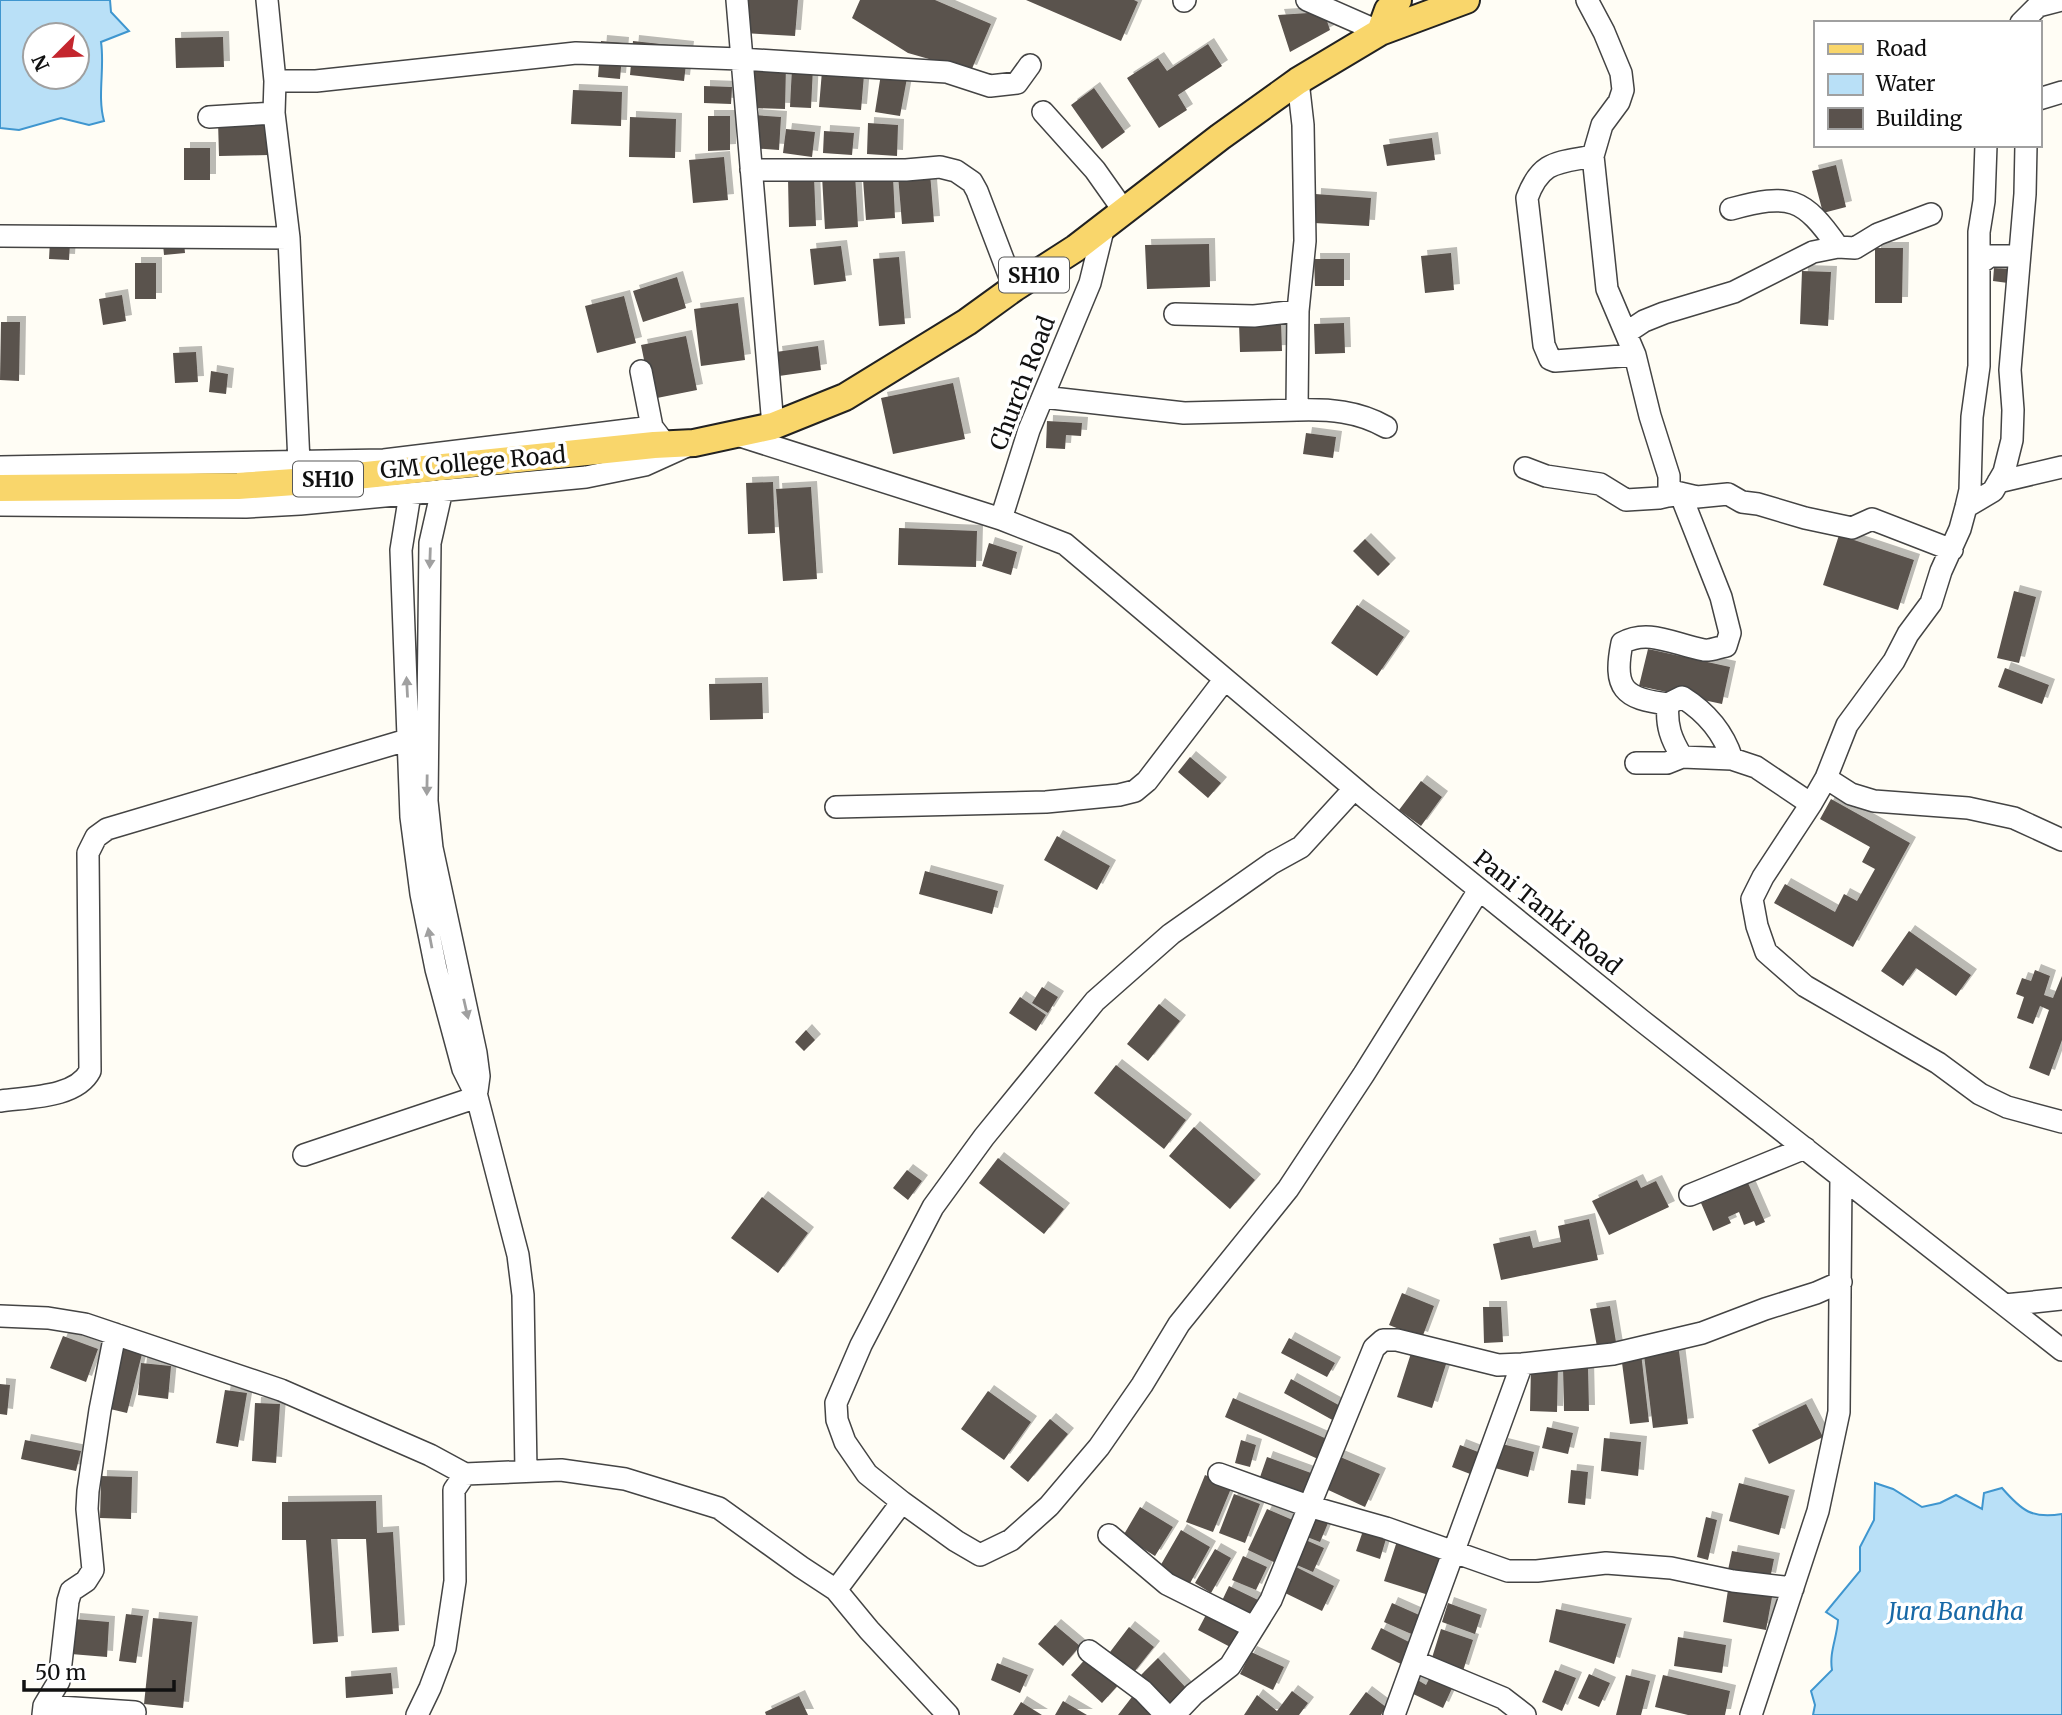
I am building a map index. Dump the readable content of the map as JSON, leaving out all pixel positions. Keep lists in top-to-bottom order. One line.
{"streets":{"main road":["SH10"],"street":["Church Road","GM College Road","Pani Tanki Road"]},"crossings":[["SH10","Church Road"],["SH10","GM College Road"],["Church Road","Pani Tanki Road"]],"water":["Jura Bandha"],"legend":["Road","Water","Building"],"scale_bar":"50 m","north":"bottom left"}
